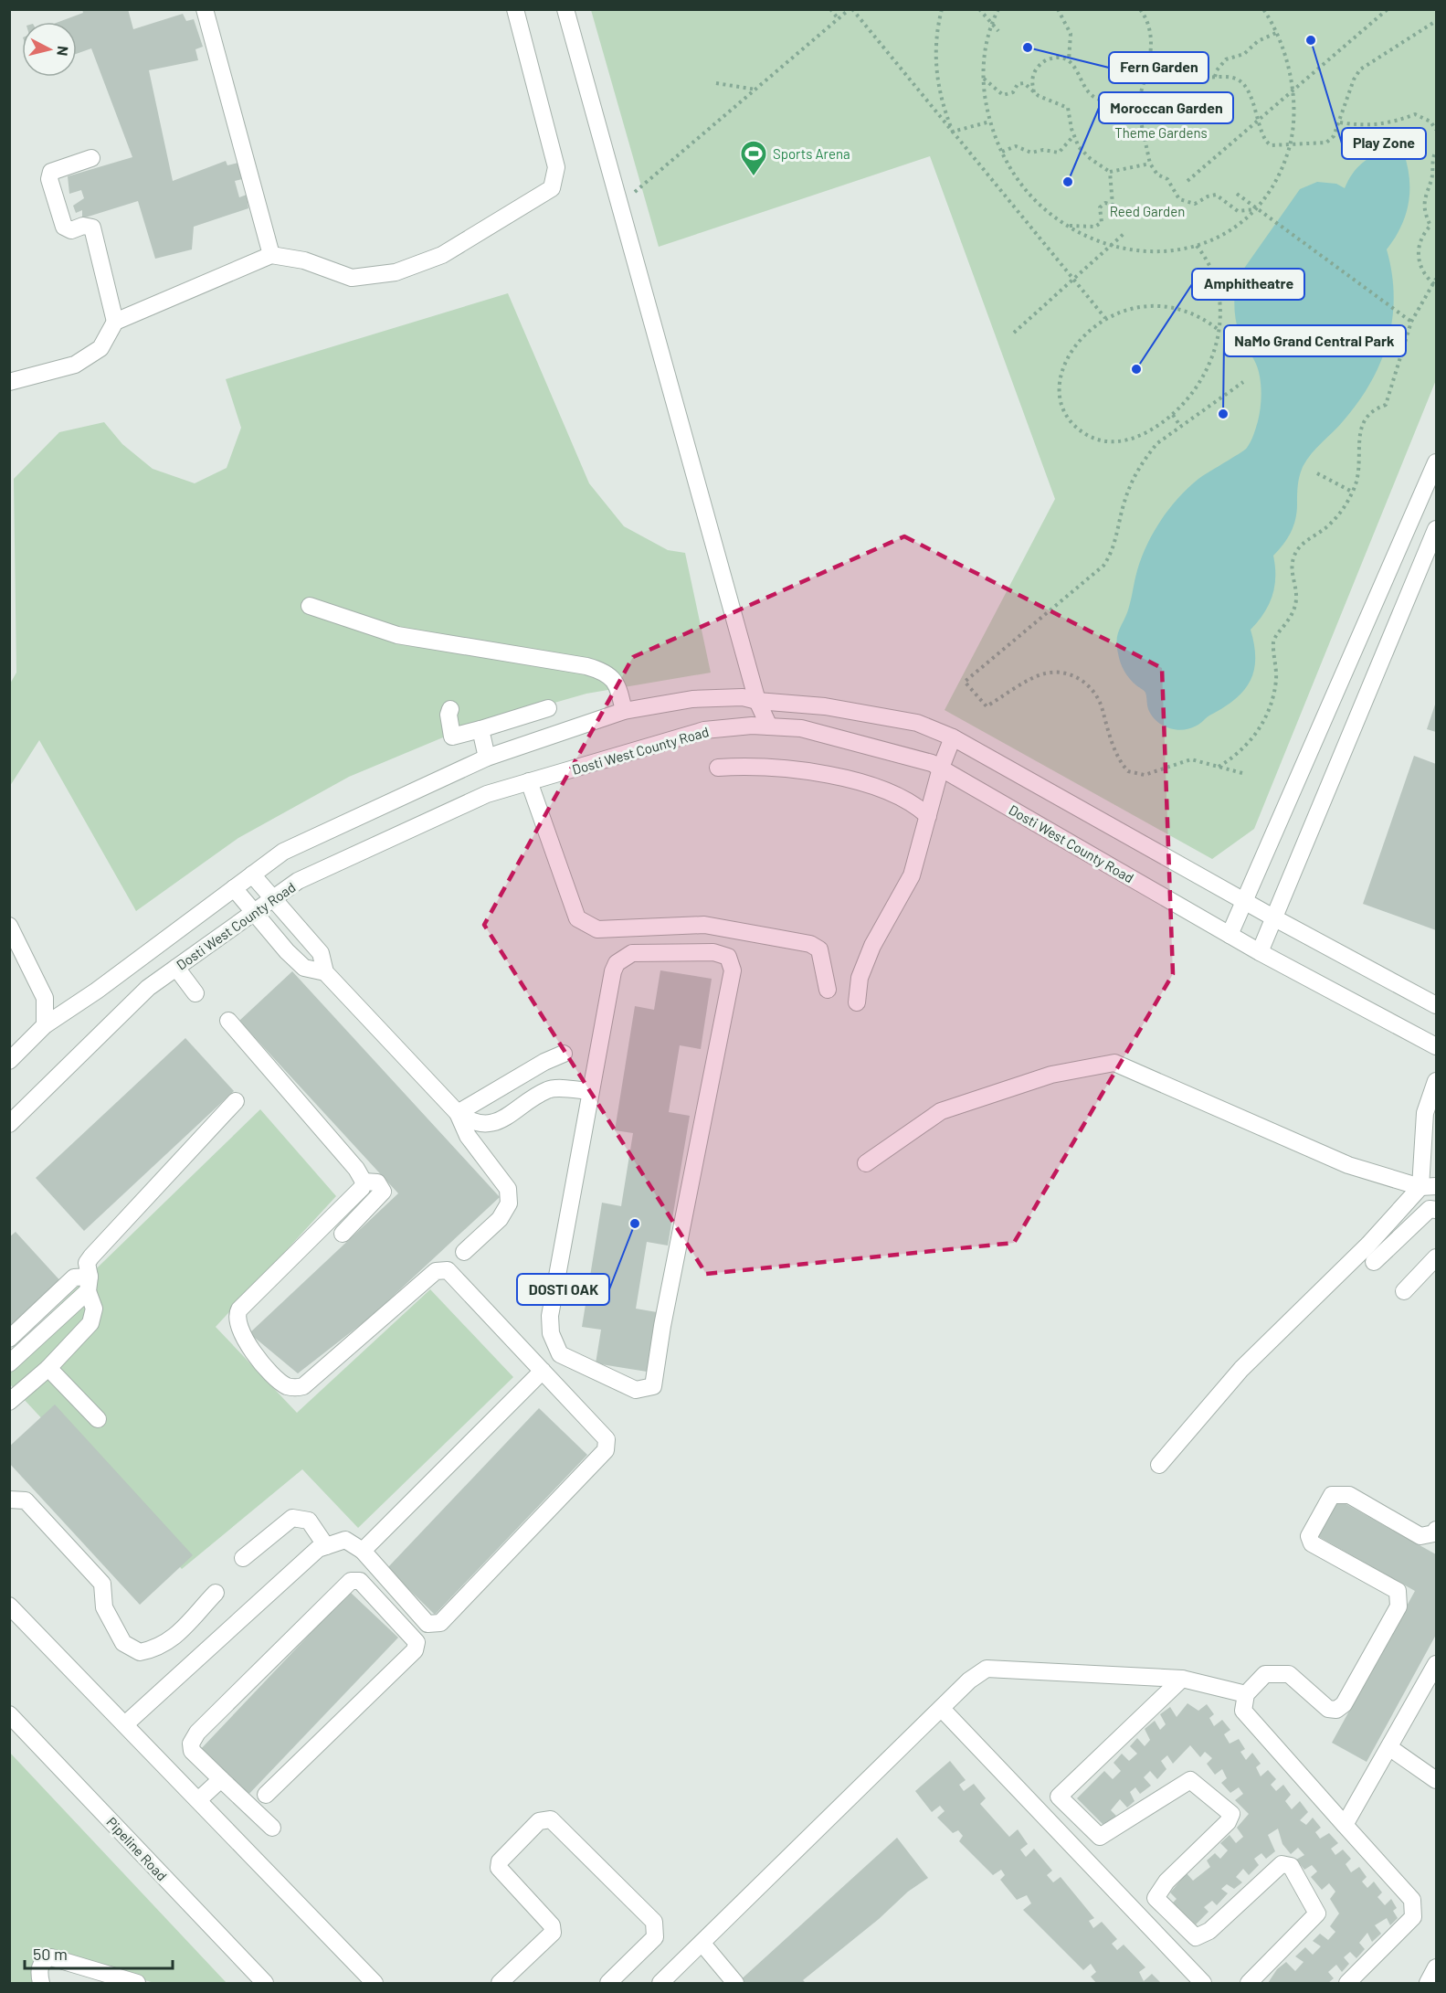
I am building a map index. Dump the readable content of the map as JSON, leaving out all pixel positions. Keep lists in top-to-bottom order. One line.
{"streets":{"street":["Dosti West County Road","Pipeline Road"]},"parks":["Theme Gardens","Reed Garden"],"places":{"other":["Play Zone","Fern Garden","Moroccan Garden","Amphitheatre","NaMo Grand Central Park","DOSTI OAK"],"sports":["Sports Arena"]},"scale_bar":"50 m","north":"right"}
